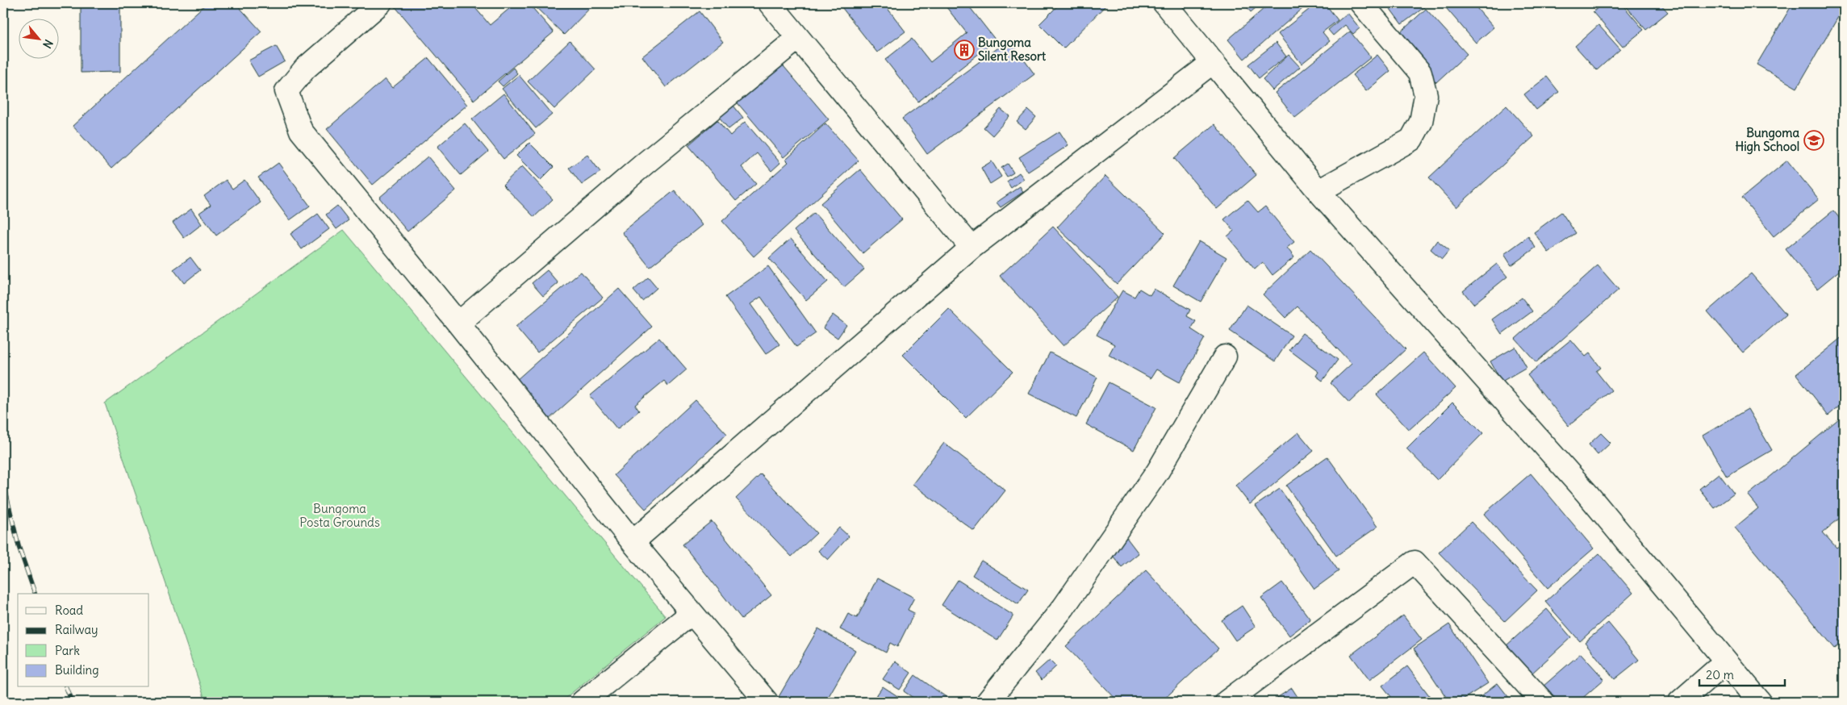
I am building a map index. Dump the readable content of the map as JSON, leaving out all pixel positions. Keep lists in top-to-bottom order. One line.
{"parks":["Bungoma Posta Grounds"],"places":{"building":["Bungoma Silent Resort"],"school or university":["Bungoma High School"]},"legend":["Road","Railway","Park","Building"],"scale_bar":"20 m","north":"bottom right"}
